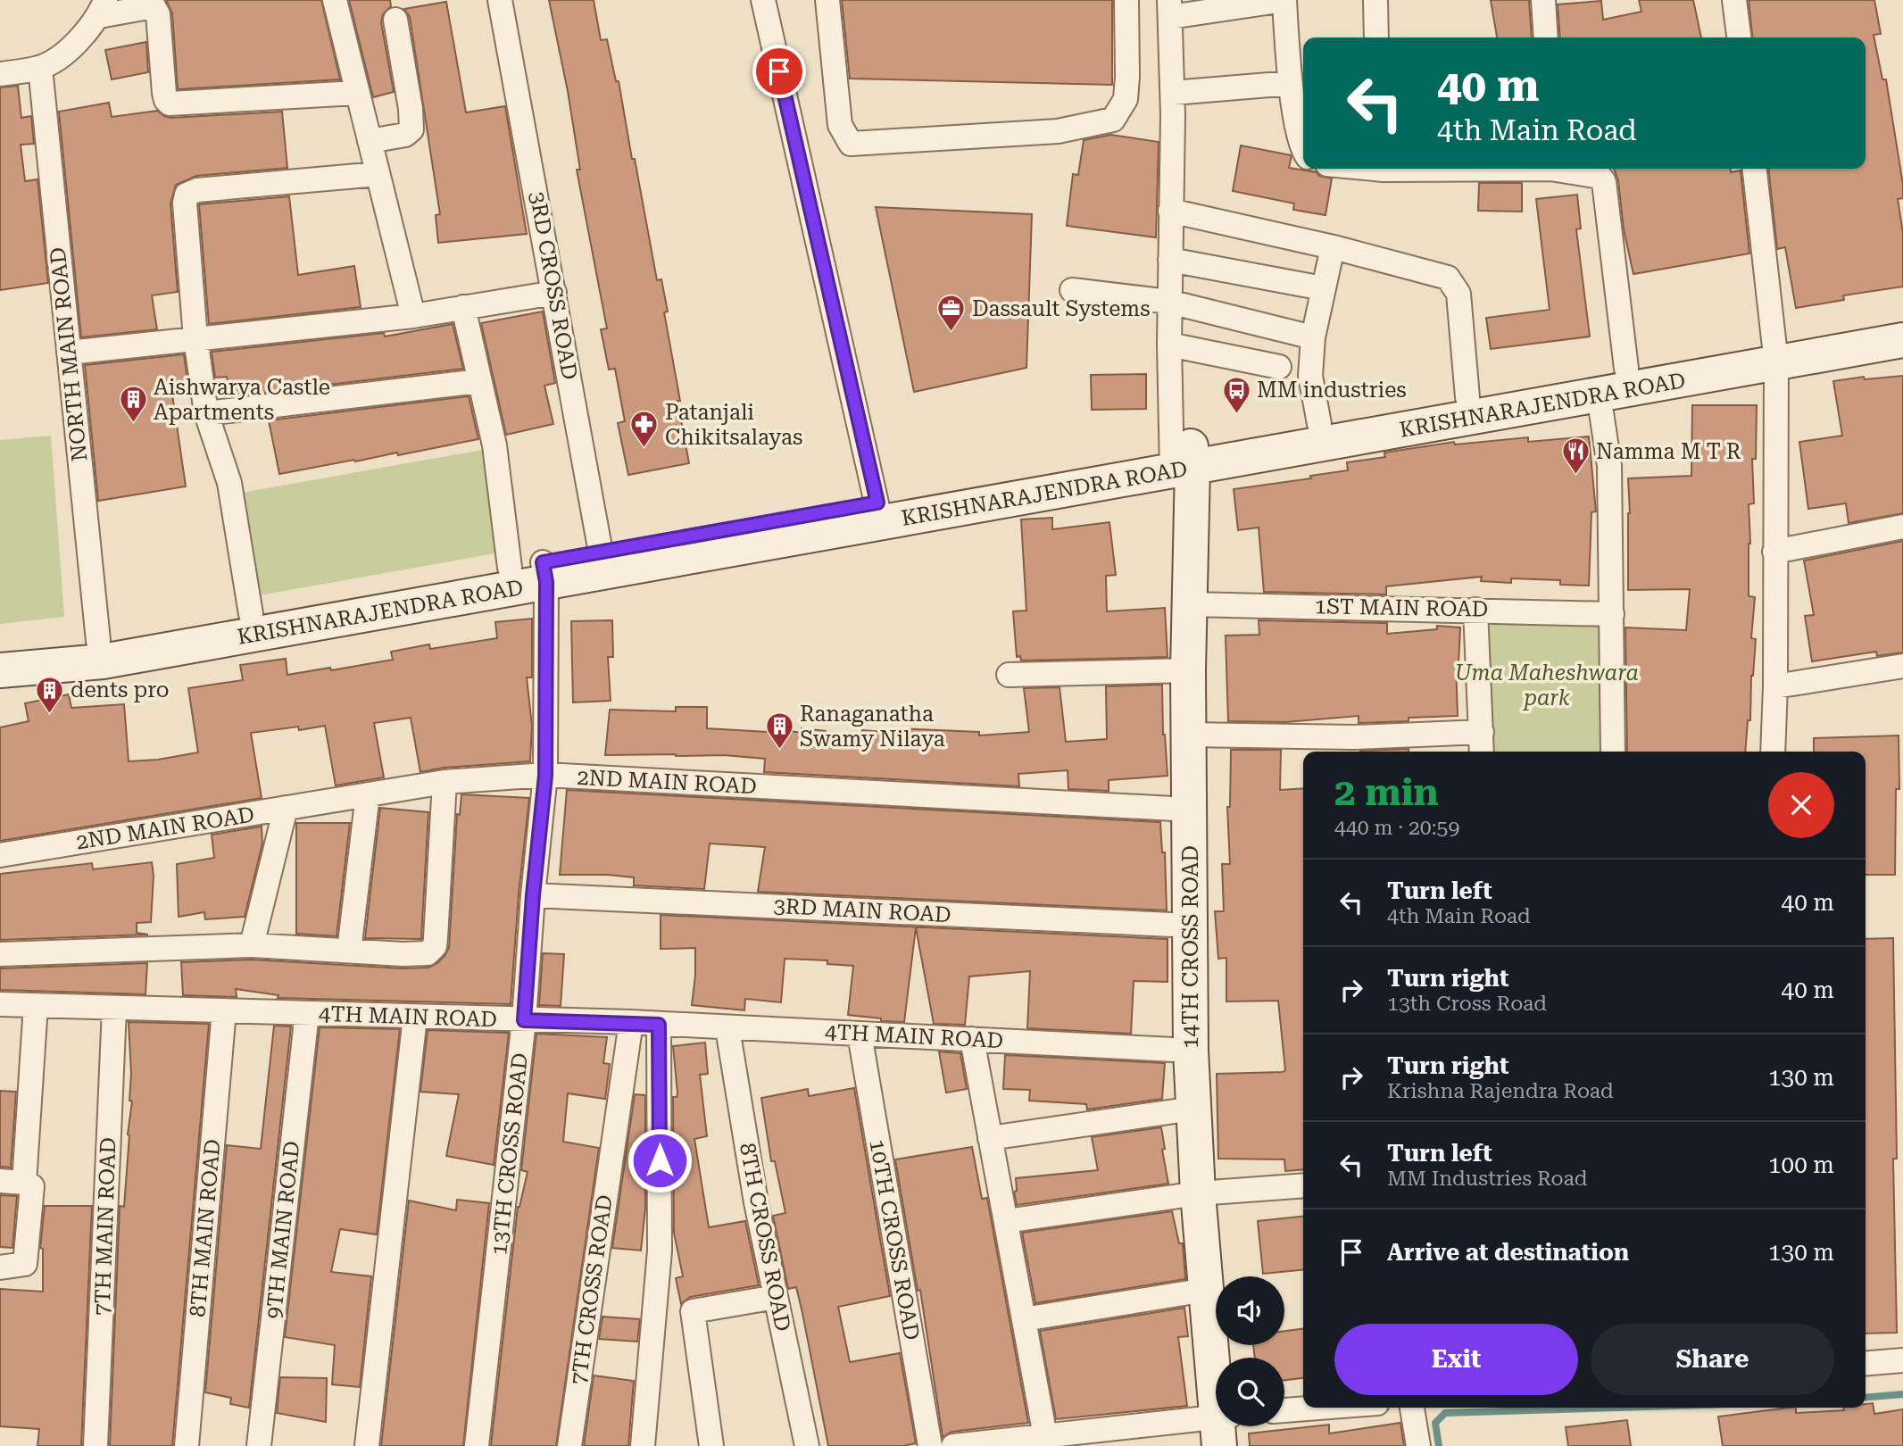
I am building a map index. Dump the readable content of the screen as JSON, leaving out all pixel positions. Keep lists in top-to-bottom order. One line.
{"streets":{"main road":["KRISHNARAJENDRA ROAD","14TH CROSS ROAD"],"street":["3RD CROSS ROAD","NORTH MAIN ROAD","1ST MAIN ROAD","2ND MAIN ROAD","3RD MAIN ROAD","4TH MAIN ROAD","13TH CROSS ROAD","7TH MAIN ROAD","8TH MAIN ROAD","9TH MAIN ROAD","8TH CROSS ROAD","10TH CROSS ROAD","7TH CROSS ROAD"]},"crossings":[["3RD CROSS ROAD","KRISHNARAJENDRA ROAD"],["KRISHNARAJENDRA ROAD","14TH CROSS ROAD"],["KRISHNARAJENDRA ROAD","13TH CROSS ROAD"],["1ST MAIN ROAD","14TH CROSS ROAD"],["2ND MAIN ROAD","14TH CROSS ROAD"],["2ND MAIN ROAD","13TH CROSS ROAD"],["3RD MAIN ROAD","14TH CROSS ROAD"],["3RD MAIN ROAD","13TH CROSS ROAD"],["14TH CROSS ROAD","4TH MAIN ROAD"],["4TH MAIN ROAD","13TH CROSS ROAD"],["4TH MAIN ROAD","7TH MAIN ROAD"],["4TH MAIN ROAD","8TH MAIN ROAD"],["4TH MAIN ROAD","9TH MAIN ROAD"],["4TH MAIN ROAD","8TH CROSS ROAD"],["4TH MAIN ROAD","10TH CROSS ROAD"],["4TH MAIN ROAD","7TH CROSS ROAD"]],"parks":["Uma Maheshwara park"],"places":{"office":["Dassault Systems"],"bus stop":["MM industries"],"building":["Aishwarya Castle Apartments","dents pro","Ranaganatha Swamy Nilaya"],"pharmacy":["Patanjali Chikitsalayas"],"restaurant":["Namma M T R"]},"page":{"turn":["40 m","4th Main Road"],"heading":["2 min","440 m · 20:59"],"list":[{"name":"Turn left","note":"4th Main Road","value":"40 m"},{"name":"Turn right","note":"13th Cross Road","value":"40 m"},{"name":"Turn right","note":"Krishna Rajendra Road","value":"130 m"},{"name":"Turn left","note":"MM Industries Road","value":"100 m"},{"name":"Arrive at destination","value":"130 m"}],"buttons":["Exit","Share"]}}
